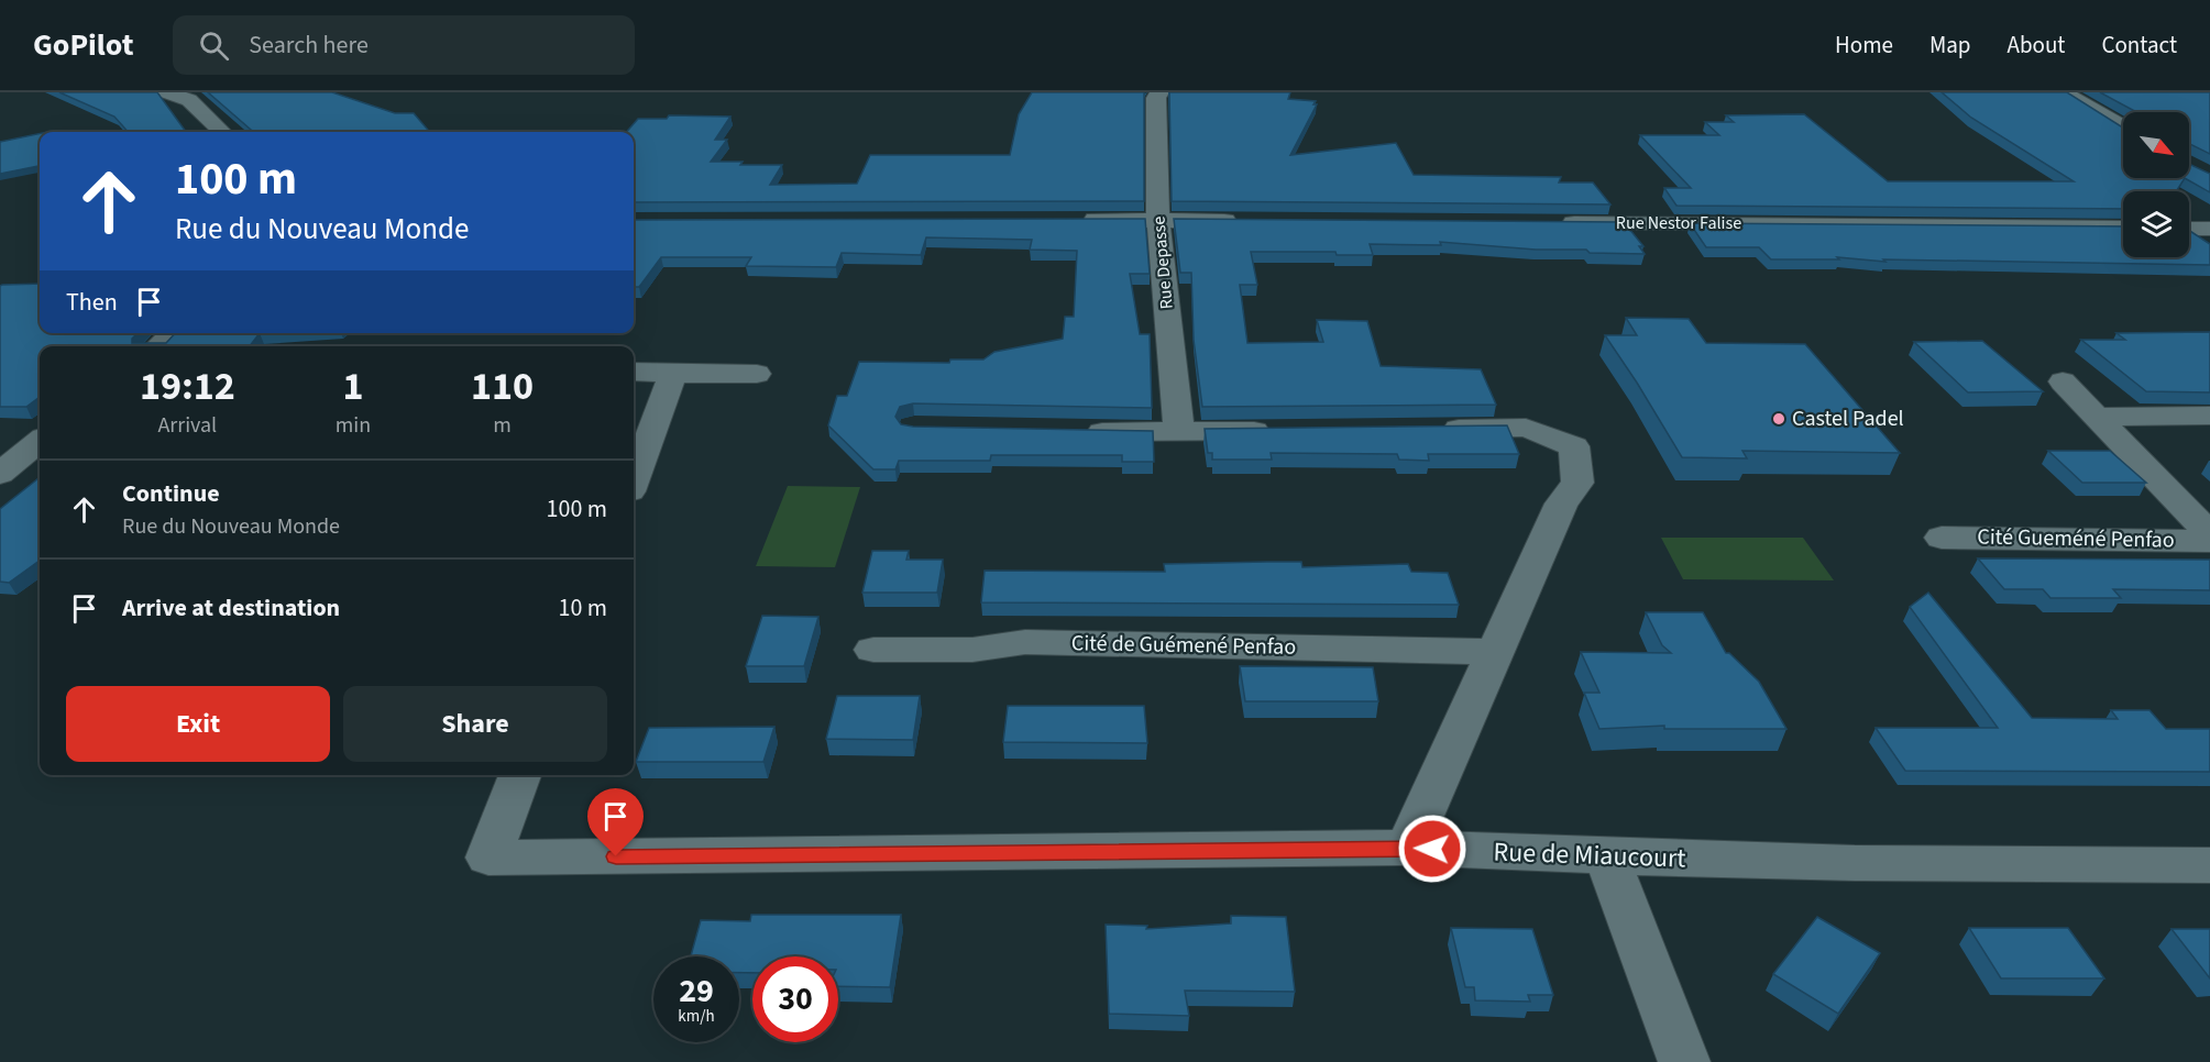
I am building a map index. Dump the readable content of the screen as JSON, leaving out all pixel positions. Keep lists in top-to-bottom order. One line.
{"streets":{"street":["Rue Nestor Falise","Rue Depasse","Cité Gueméné Penfao","Cité de Guémené Penfao","Rue de Miaucourt"]},"places":["Castel Padel"],"north":"bottom right","page":{"header":"GoPilot","search":"Search here","nav":["Home","Map","About","Contact"],"turn":["100 m","Rue du Nouveau Monde"],"then":"Then","eta":["19:12","Arrival","1","min","110","m"],"list":[{"name":"Continue","note":"Rue du Nouveau Monde","value":"100 m"},{"name":"Arrive at destination","value":"10 m"}],"buttons":["Exit","Share"],"speed":"29 km/h","limit":"30"}}
